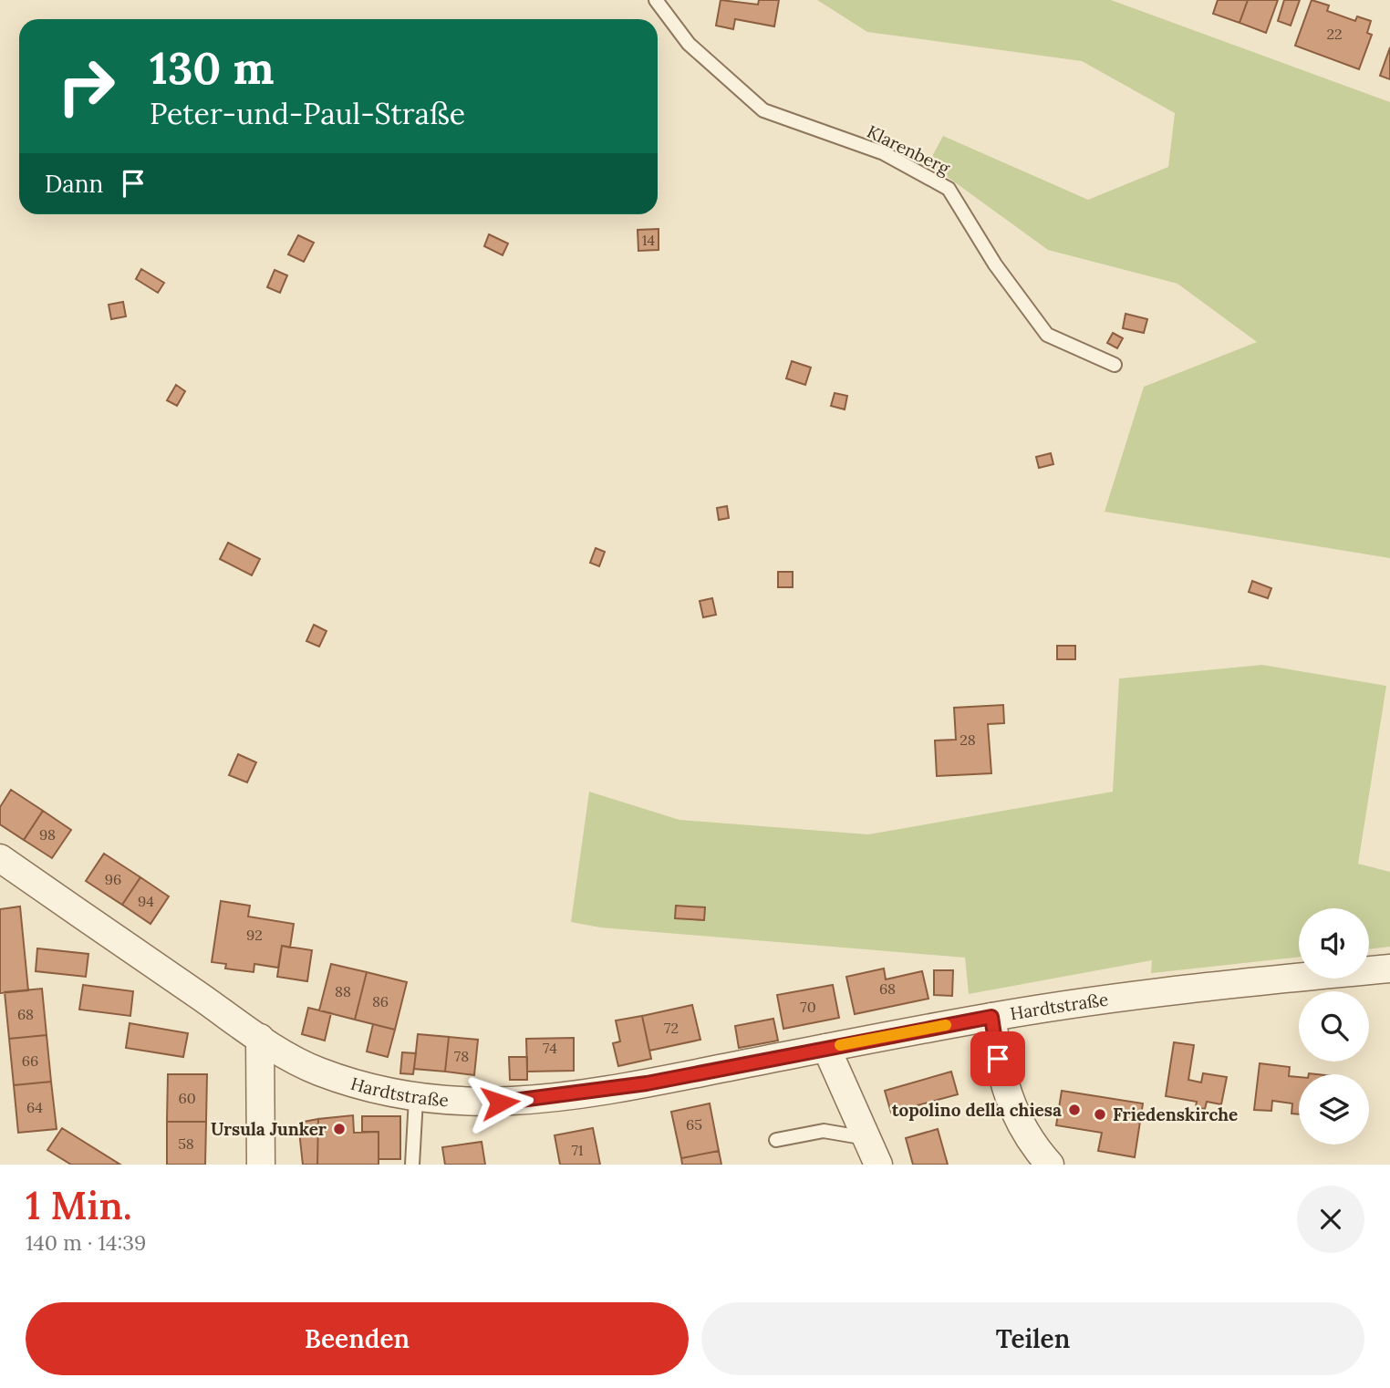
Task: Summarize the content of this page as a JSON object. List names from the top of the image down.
{
  "streets": {
    "street": ["Hardtstraße"],
    "lane": ["Klarenberg"]
  },
  "places": ["topolino della chiesa", "Friedenskirche", "Ursula Junker"],
  "house_numbers": [
    "22",
    "14",
    "28",
    "98",
    "96",
    "94",
    "92",
    "68",
    "88",
    "86",
    "70",
    "68",
    "72",
    "74",
    "78",
    "66",
    "60",
    "64",
    "65",
    "58",
    "71"
  ],
  "page": {
    "turn": ["130 m", "Peter-und-Paul-Straße"],
    "then": "Dann",
    "heading": ["1 Min.", "140 m · 14:39"],
    "buttons": ["Beenden", "Teilen"]
  }
}
